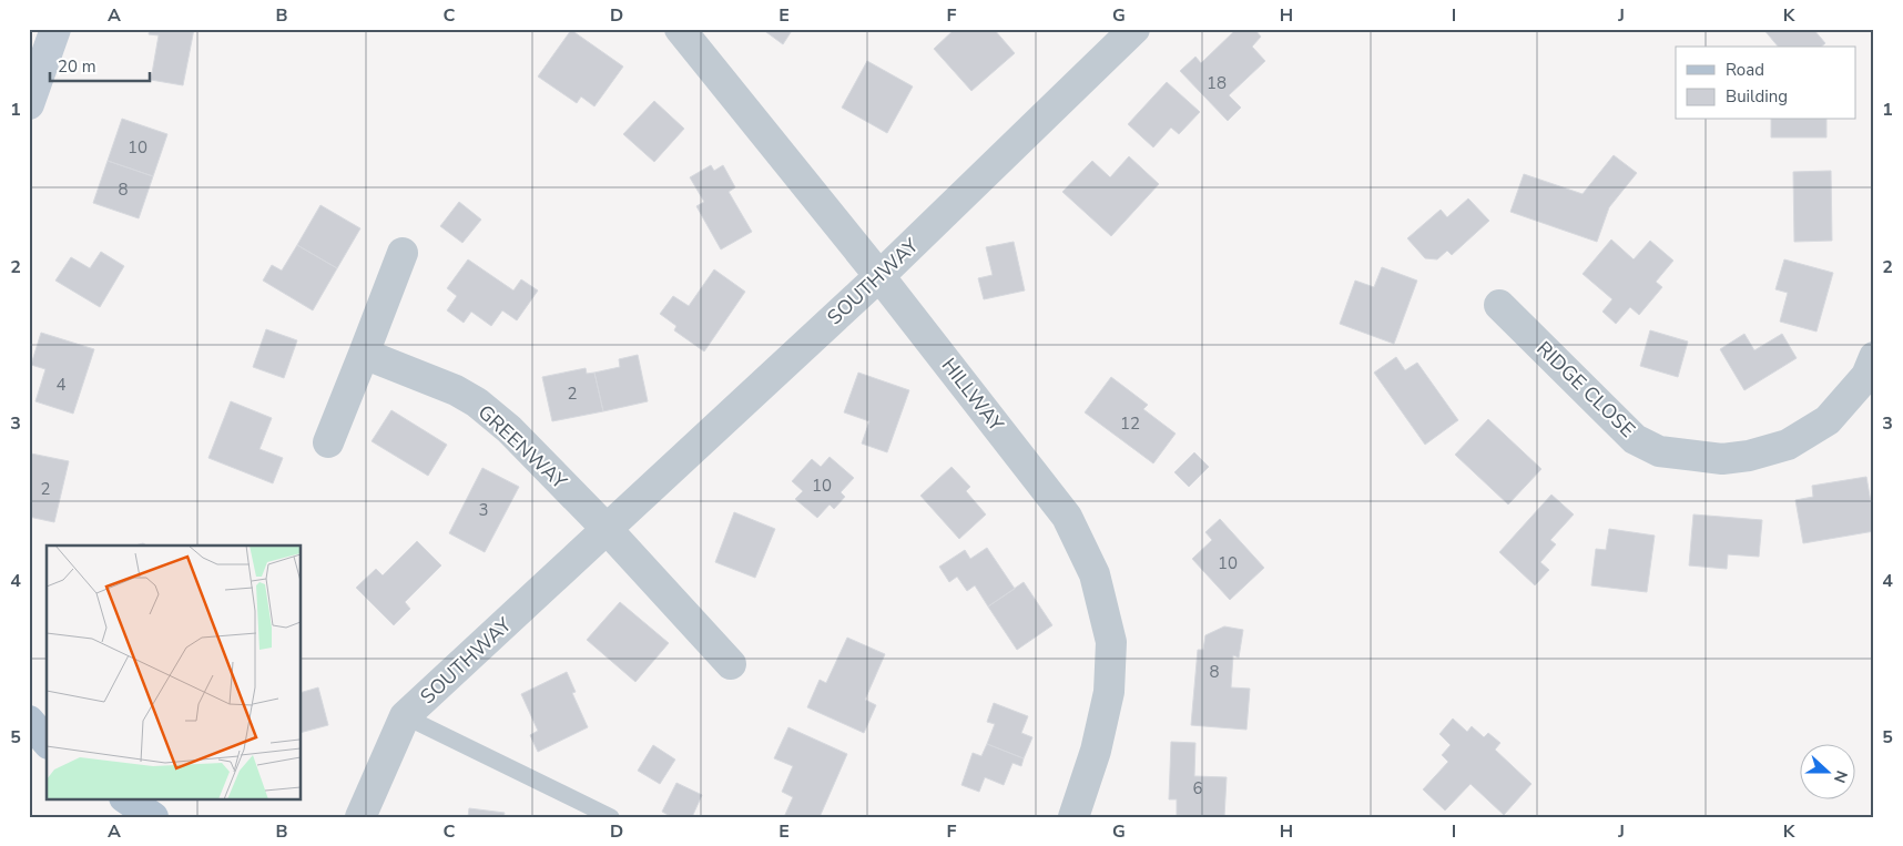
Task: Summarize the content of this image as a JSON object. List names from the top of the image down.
{
  "streets": {
    "street": [
      "SOUTHWAY",
      "RIDGE CLOSE",
      "HILLWAY",
      "GREENWAY"
    ]
  },
  "crossings": [
    ["SOUTHWAY", "HILLWAY"],
    ["SOUTHWAY", "GREENWAY"]
  ],
  "house_numbers": [
    "18",
    "10",
    "8",
    "4",
    "2",
    "12",
    "10",
    "2",
    "3",
    "10",
    "8",
    "6"
  ],
  "legend": ["Road", "Building"],
  "scale_bar": "20 m",
  "north": "right",
  "grid": {
    "columns": [
      "A",
      "B",
      "C",
      "D",
      "E",
      "F",
      "G",
      "H",
      "I",
      "J",
      "K"
    ],
    "rows": [
      "1",
      "2",
      "3",
      "4",
      "5"
    ]
  }
}
